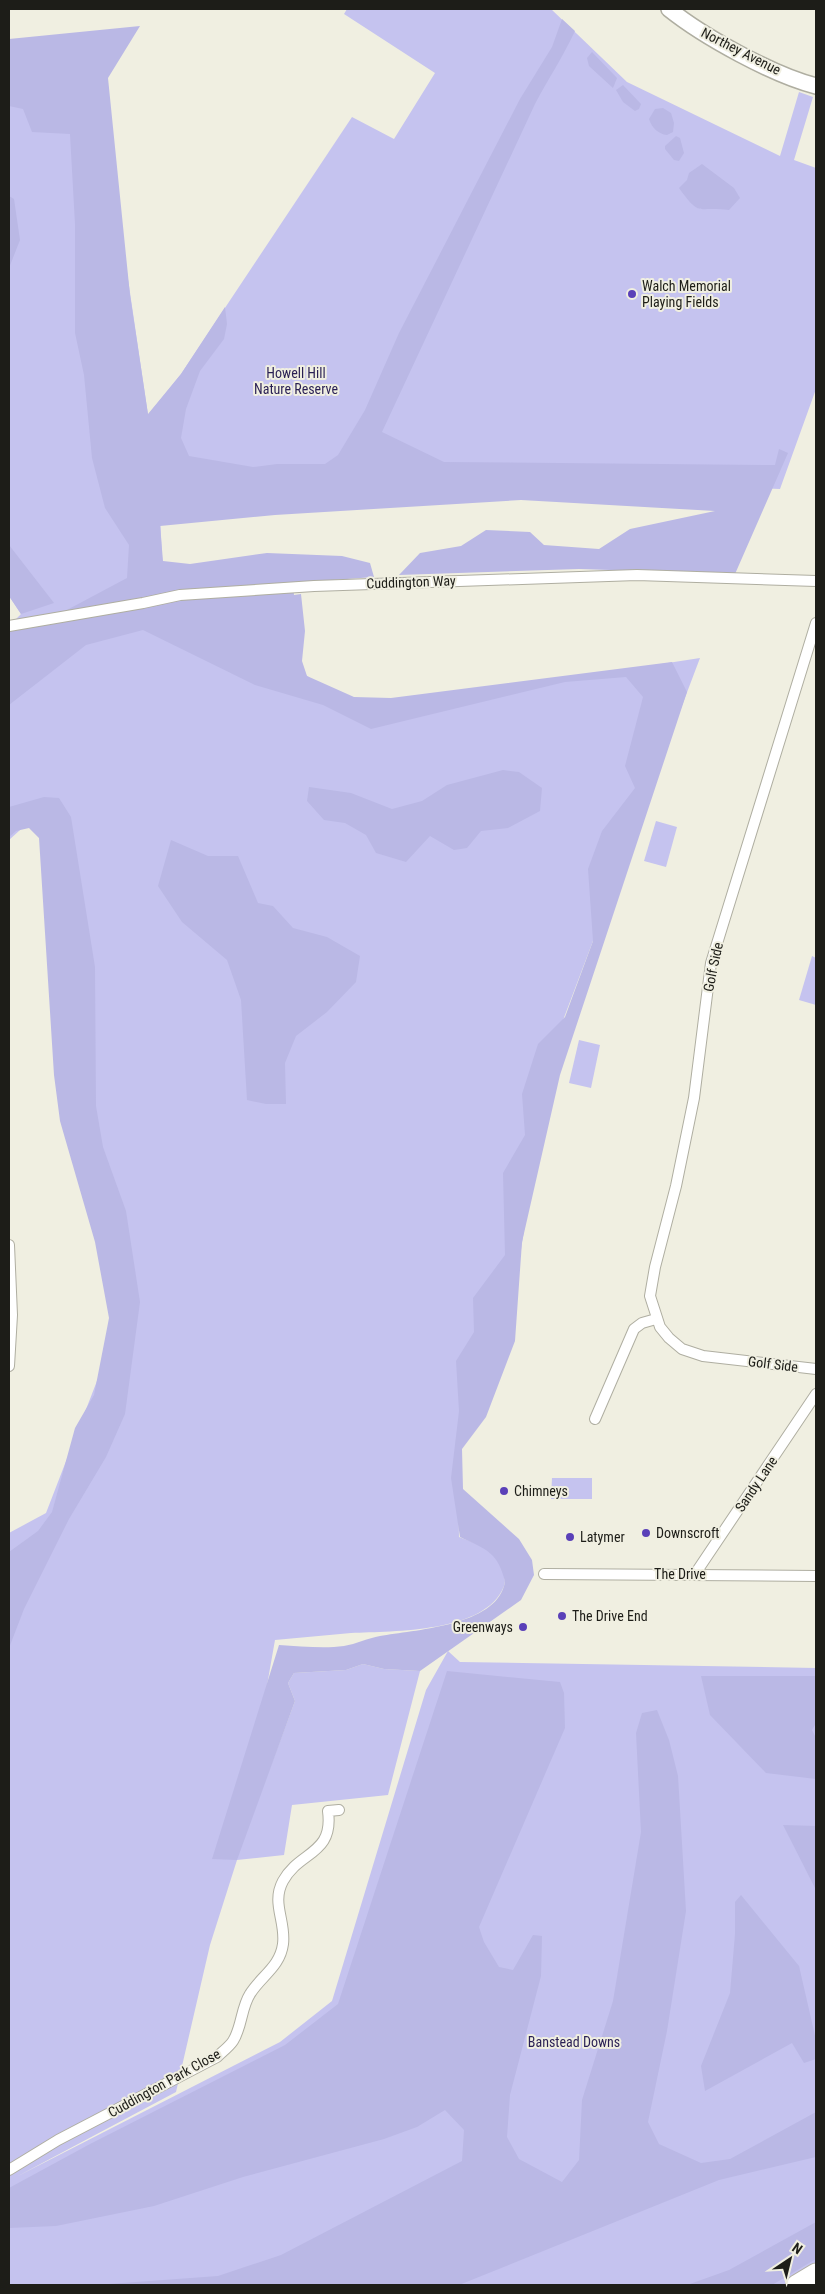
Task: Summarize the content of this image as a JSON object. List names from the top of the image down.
{
  "streets": {
    "street": [
      "Northey Avenue",
      "Cuddington Way",
      "Golf Side",
      "Sandy Lane",
      "The Drive",
      "Cuddington Park Close"
    ]
  },
  "crossings": [
    ["Sandy Lane", "The Drive"]
  ],
  "parks": ["Howell Hill Nature Reserve", "Banstead Downs"],
  "places": [
    "Walch Memorial Playing Fields",
    "Chimneys",
    "Downscroft",
    "Latymer",
    "The Drive End",
    "Greenways"
  ],
  "north": "top right"
}
